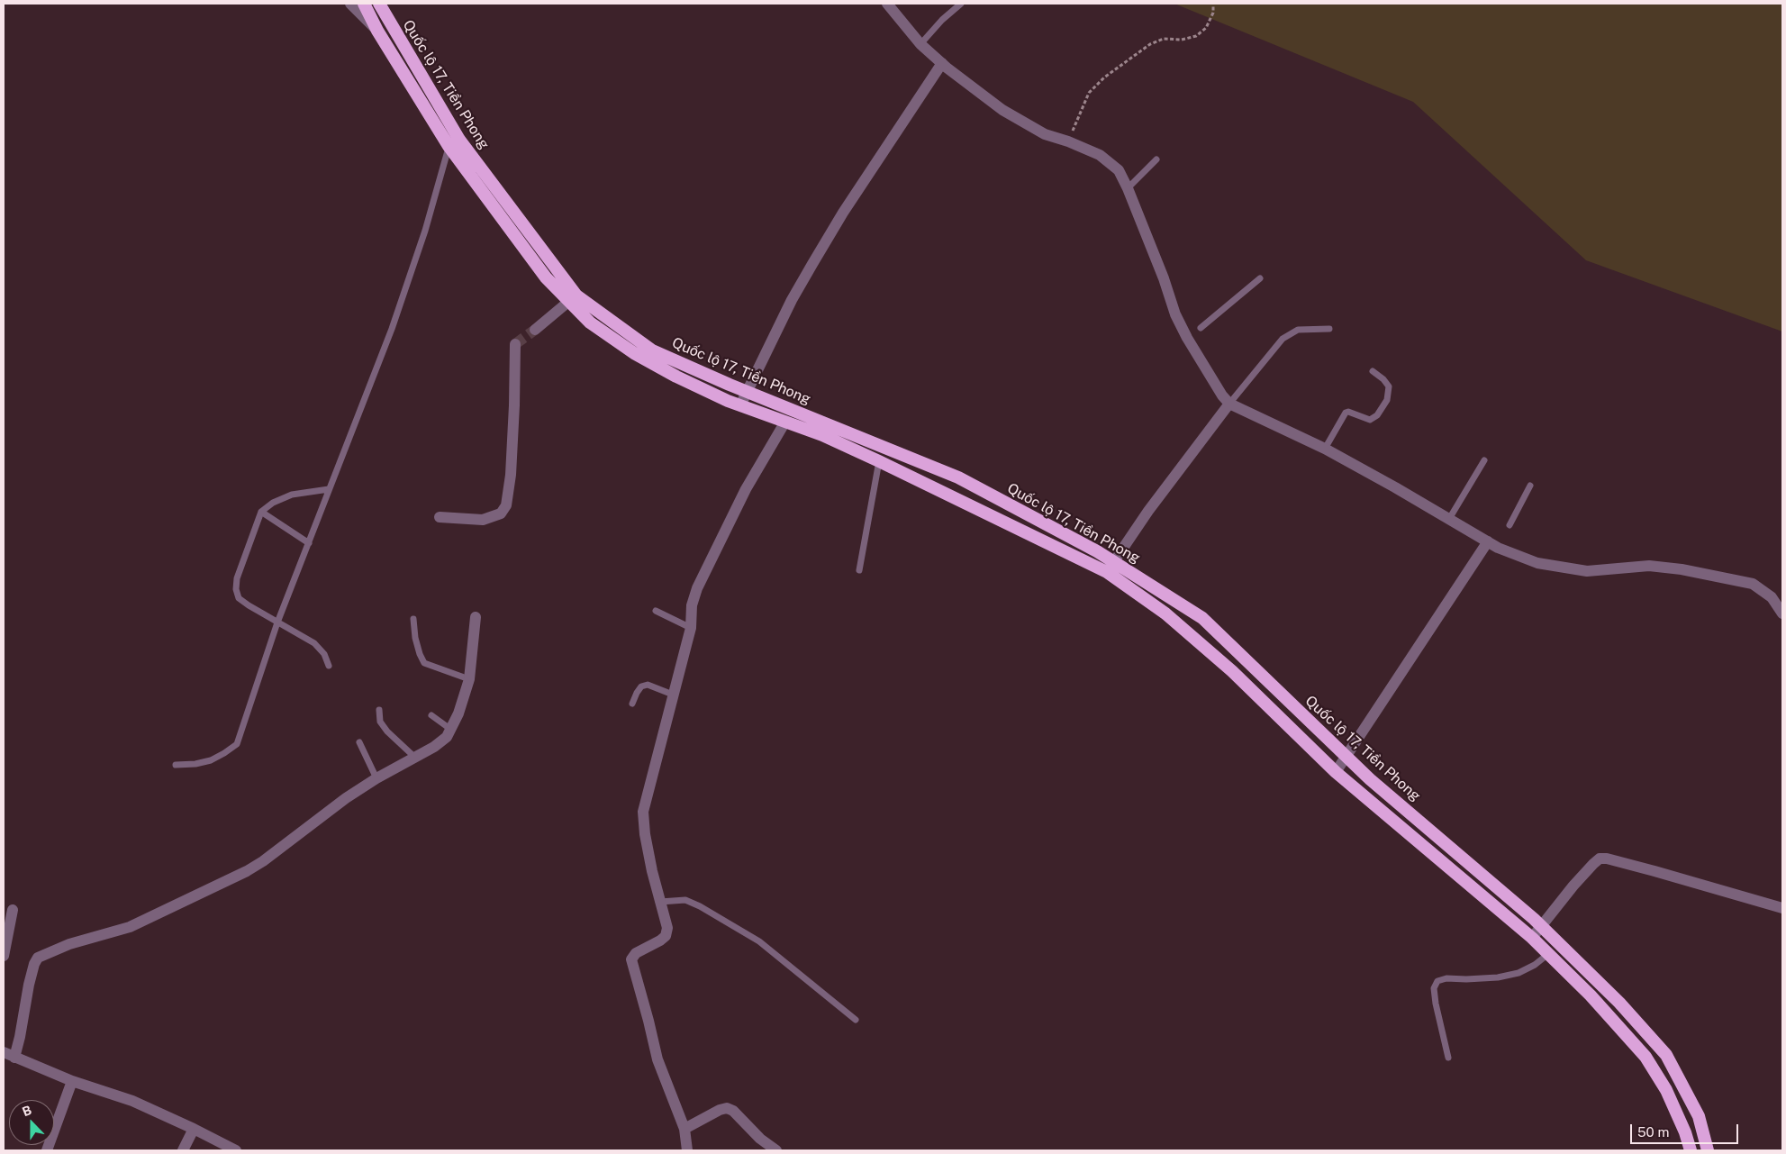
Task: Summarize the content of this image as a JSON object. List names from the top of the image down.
{
  "streets": {
    "highway": ["Quốc lộ 17, Tiền Phong"]
  },
  "scale_bar": "50 m",
  "north": "top"
}
